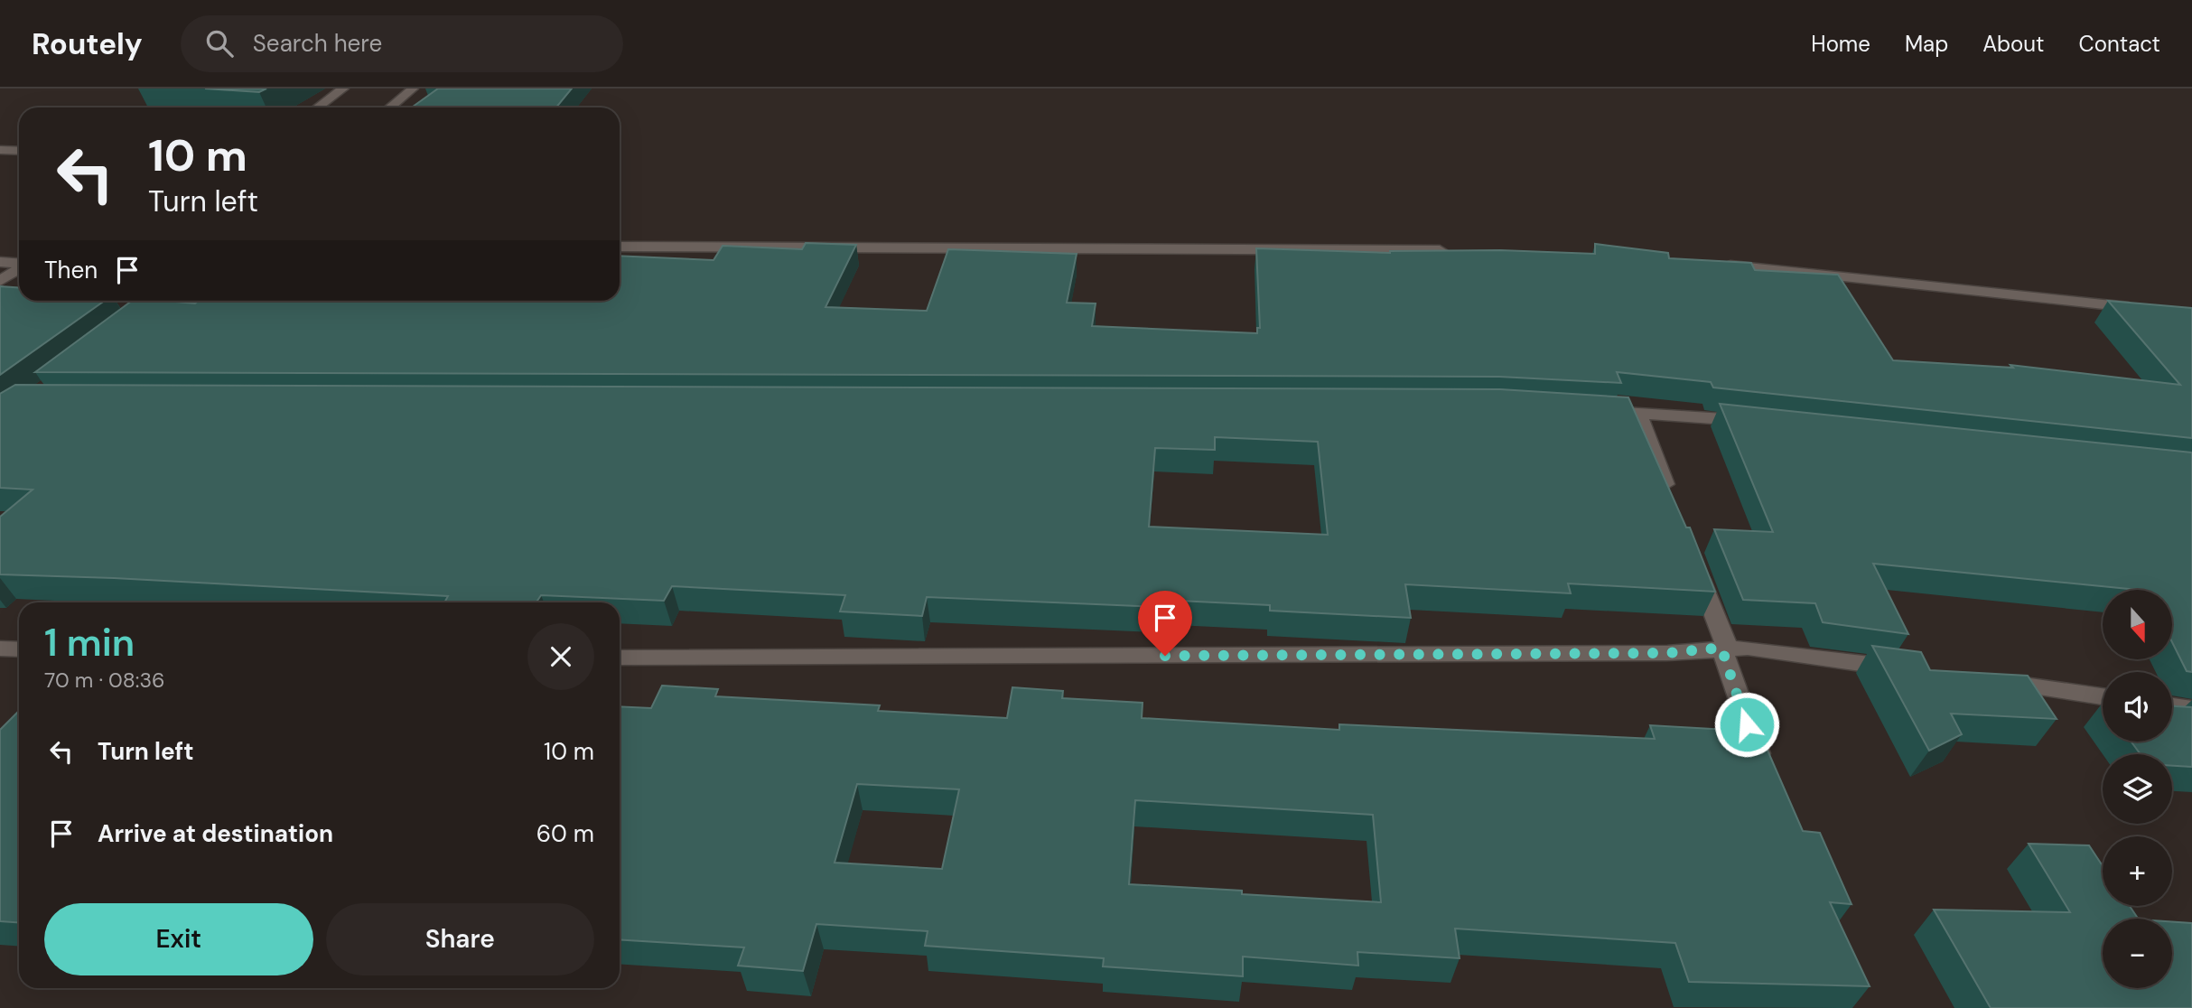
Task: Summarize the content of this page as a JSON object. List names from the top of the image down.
{
  "north": "bottom",
  "page": {
    "header": "Routely",
    "search": "Search here",
    "nav": [
      "Home",
      "Map",
      "About",
      "Contact"
    ],
    "turn": ["10 m", "Turn left"],
    "then": "Then",
    "map_buttons": ["+", "−"],
    "heading": ["1 min", "70 m · 08:36"],
    "list": [
      {
        "name": "Turn left",
        "value": "10 m"
      },
      {
        "name": "Arrive at destination",
        "value": "60 m"
      }
    ],
    "buttons": ["Exit", "Share"]
  }
}
